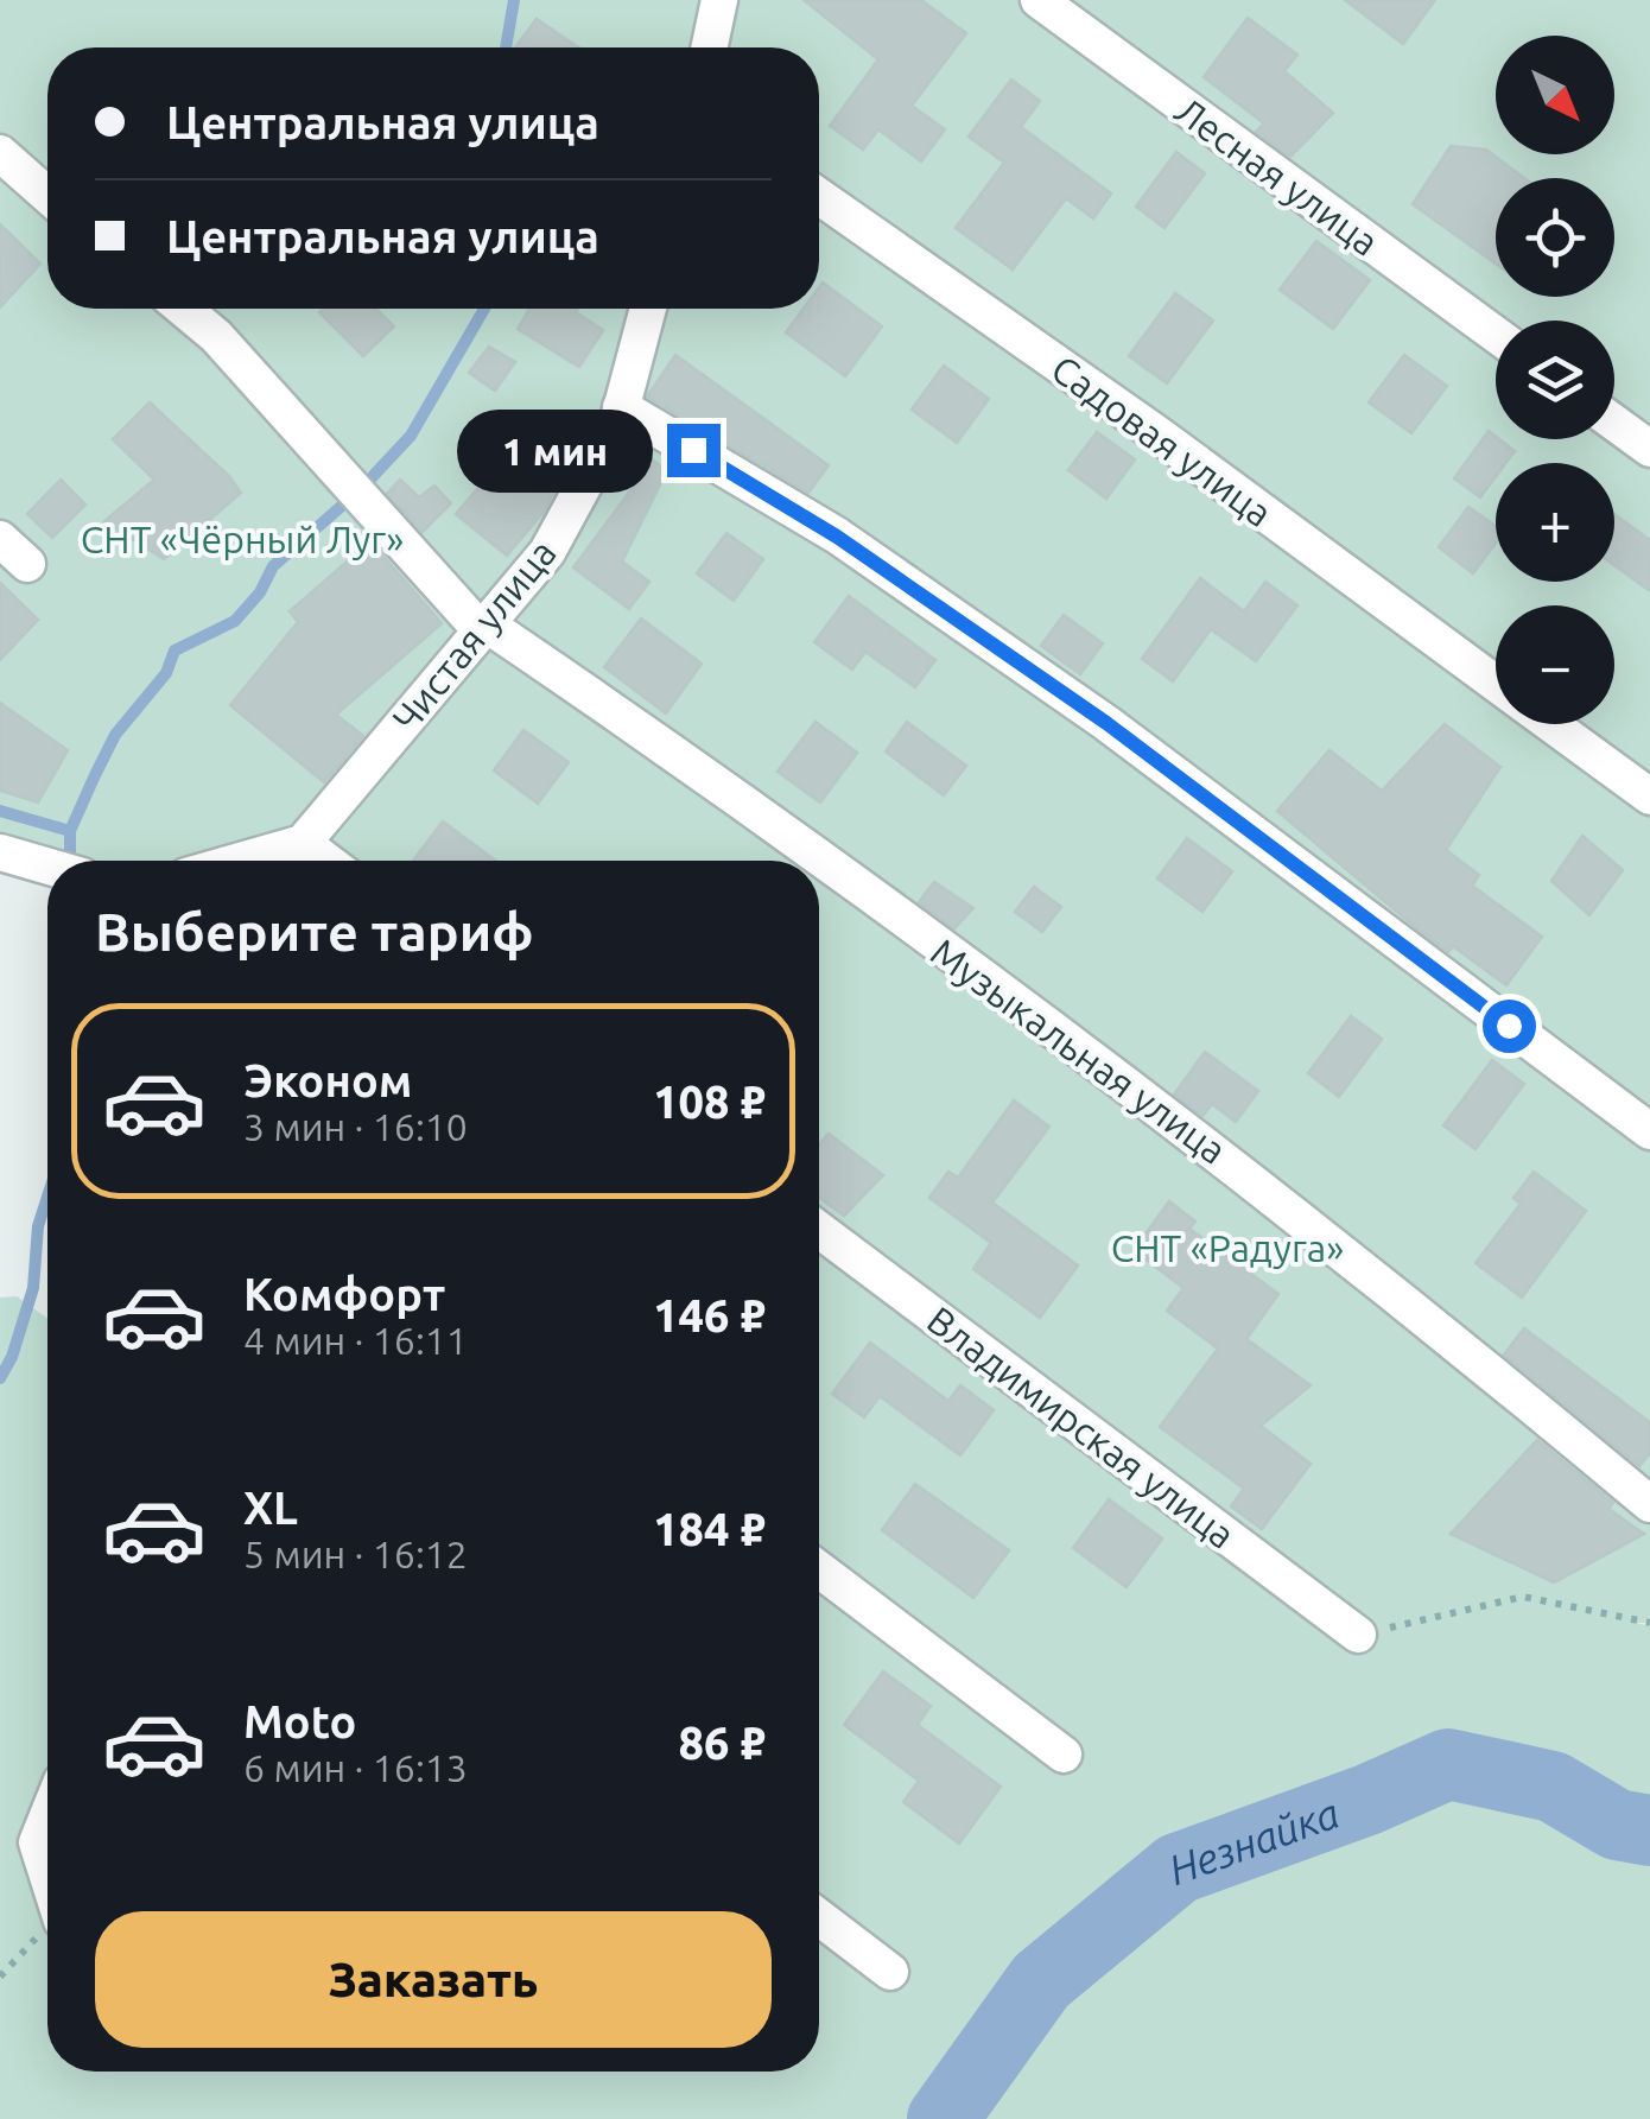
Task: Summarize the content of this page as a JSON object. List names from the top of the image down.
{
  "streets": {
    "street": [
      "Лесная улица",
      "Садовая улица",
      "Чистая улица",
      "Музыкальная улица",
      "Владимирская улица"
    ]
  },
  "crossings": [
    ["Чистая улица", "Музыкальная улица"]
  ],
  "water": ["Незнайка"],
  "parks": ["СНТ «Чёрный Луг»", "СНТ «Радуга»"],
  "north": "bottom right",
  "page": {
    "map_buttons": ["+", "−"],
    "banner": ["Центральная улица", "Центральная улица"],
    "bubble": "1 мин",
    "heading": "Выберите тариф",
    "list": [
      {
        "name": "Эконом",
        "note": "3 мин · 16:10",
        "value": "108 ₽"
      },
      {
        "name": "Комфорт",
        "note": "4 мин · 16:11",
        "value": "146 ₽"
      },
      {
        "name": "XL",
        "note": "5 мин · 16:12",
        "value": "184 ₽"
      },
      {
        "name": "Moto",
        "note": "6 мин · 16:13",
        "value": "86 ₽"
      }
    ],
    "buttons": "Заказать"
  }
}
